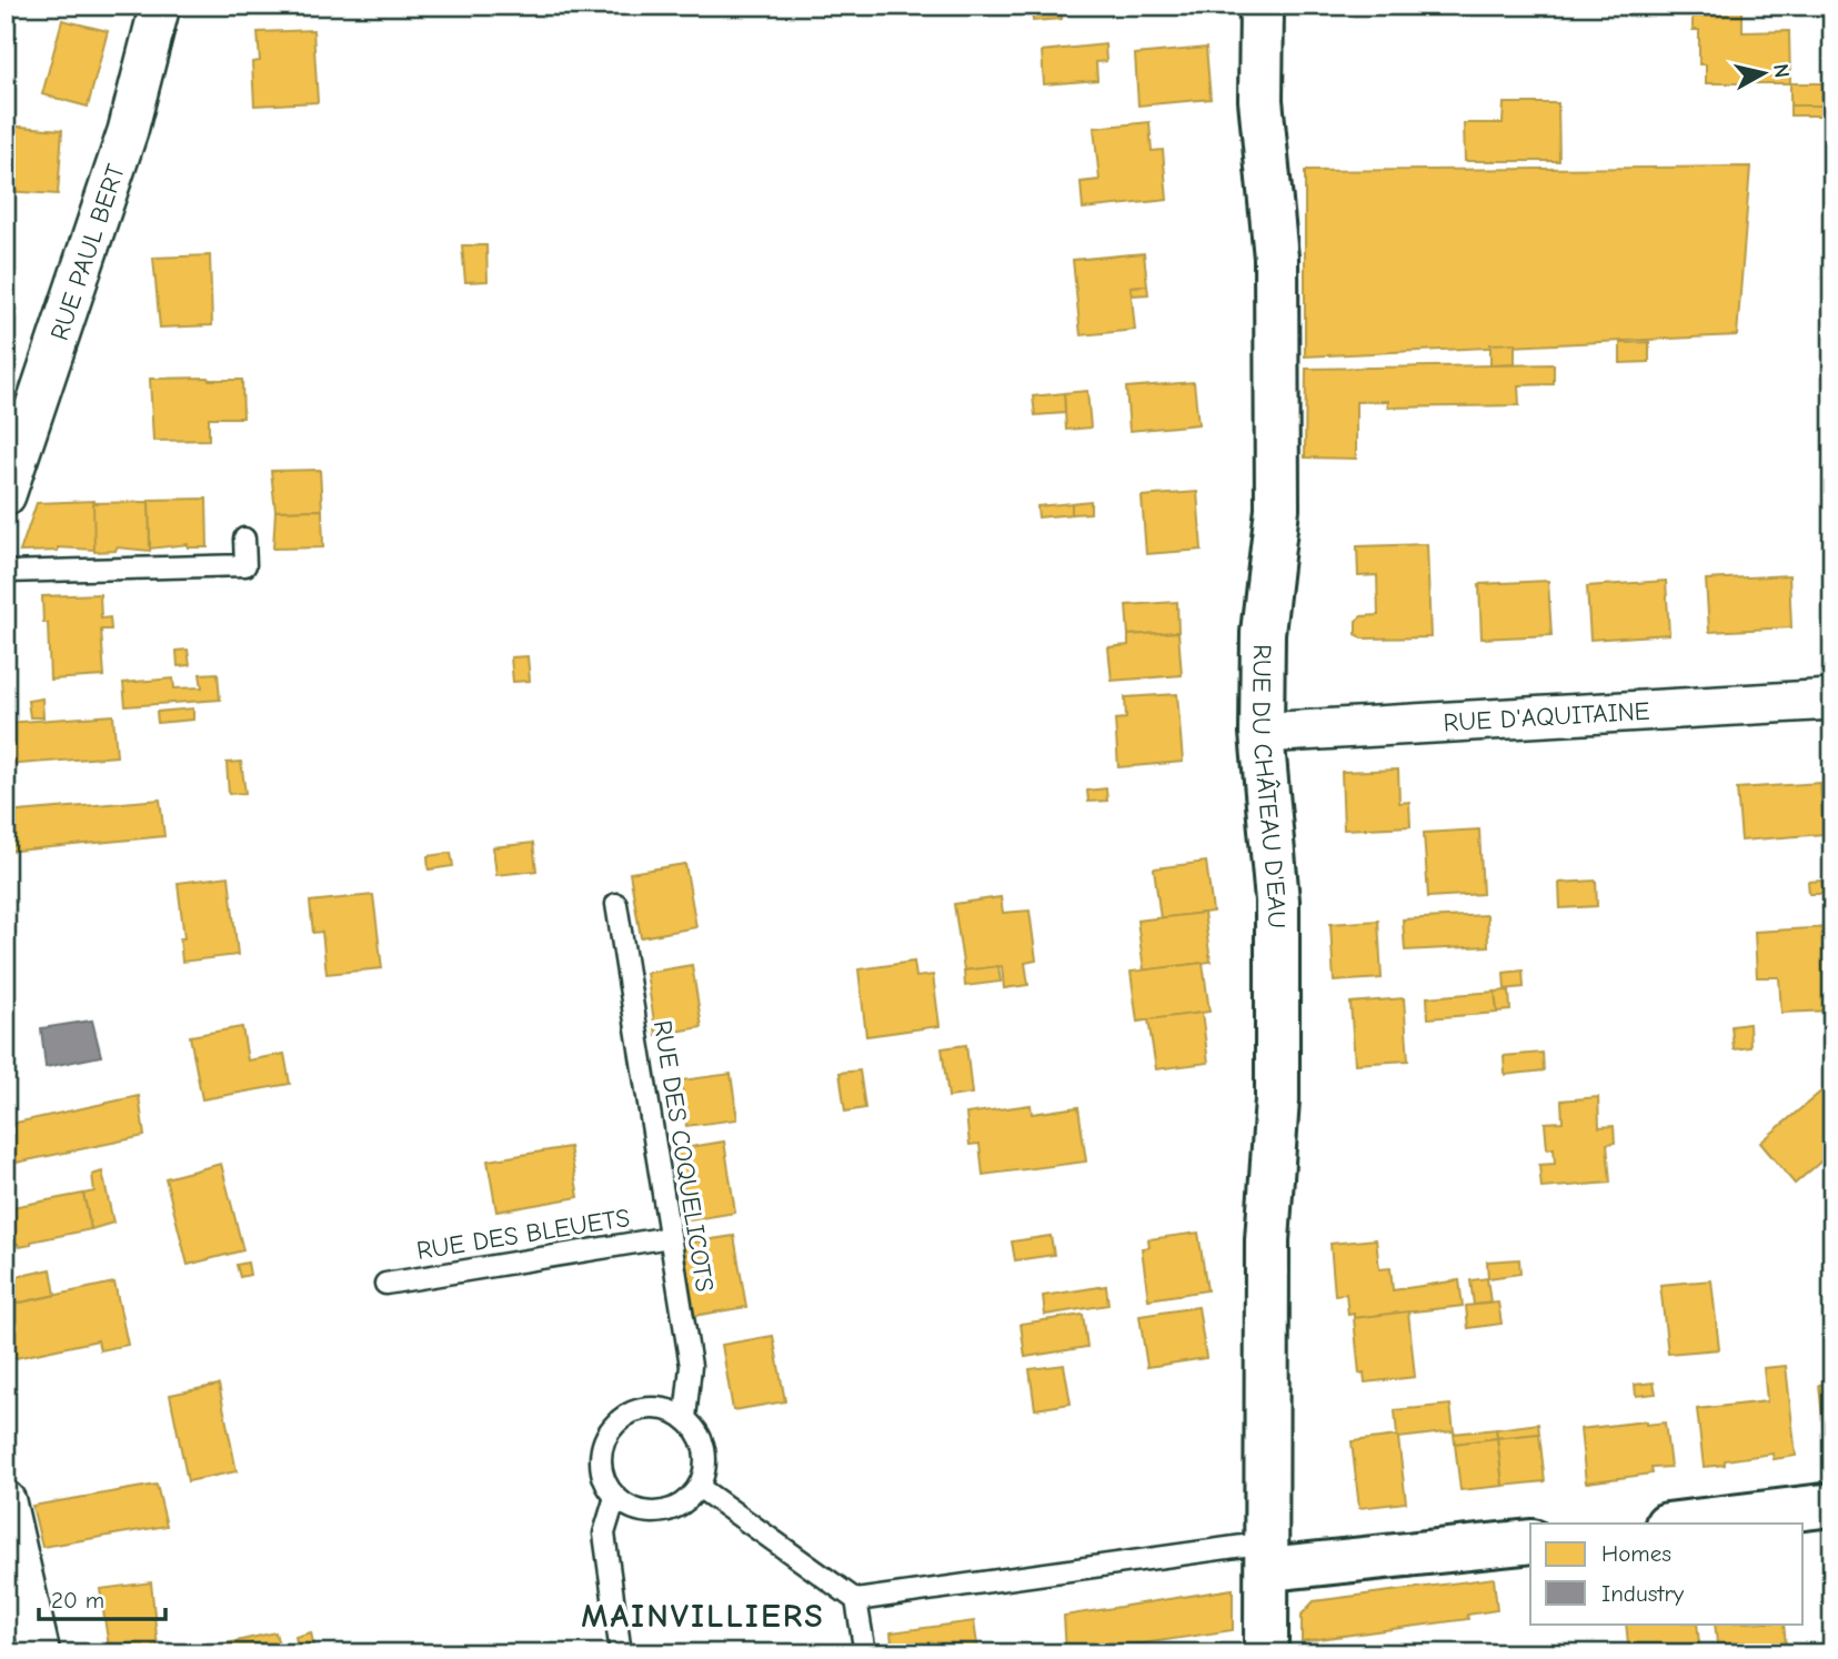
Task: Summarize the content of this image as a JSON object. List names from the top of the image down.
{
  "streets": {
    "street": ["RUE PAUL BERT", "RUE D'AQUITAINE", "RUE DU CHÂTEAU D'EAU"],
    "lane": ["RUE DES COQUELICOTS", "RUE DES BLEUETS"]
  },
  "crossings": [
    ["RUE D'AQUITAINE", "RUE DU CHÂTEAU D'EAU"],
    ["RUE DES COQUELICOTS", "RUE DES BLEUETS"]
  ],
  "districts": ["MAINVILLIERS"],
  "legend": ["Homes", "Industry"],
  "scale_bar": "20 m",
  "north": "right"
}
